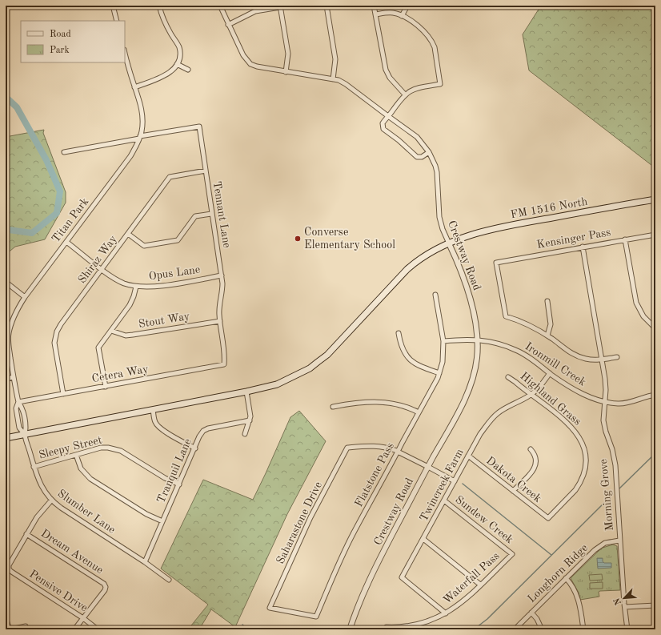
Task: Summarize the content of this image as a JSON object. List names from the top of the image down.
{
  "streets": {
    "main road": ["FM 1516 North"],
    "street": [
      "Tennant Lane",
      "Titan Park",
      "Kensinger Pass",
      "Crestway Road",
      "Shiraz Way",
      "Opus Lane",
      "Stout Way",
      "Ironmill Creek",
      "Cetera Way",
      "Highland Grass",
      "Sleepy Street",
      "Tranquil Lane",
      "Flatstone Pass",
      "Dakota Creek",
      "Twincreek Farm",
      "Morning Grove",
      "Slumber Lane",
      "Sundew Creek",
      "Saharastone Drive",
      "Dream Avenue",
      "Longhorn Ridge",
      "Waterfall Pass",
      "Pensive Drive"
    ]
  },
  "crossings": [
    ["FM 1516 North", "Titan Park"],
    ["FM 1516 North", "Crestway Road"],
    ["FM 1516 North", "Slumber Lane"],
    ["Tennant Lane", "Titan Park"],
    ["Tennant Lane", "Shiraz Way"],
    ["Tennant Lane", "Opus Lane"],
    ["Tennant Lane", "Stout Way"],
    ["Tennant Lane", "Cetera Way"],
    ["Titan Park", "Opus Lane"],
    ["Titan Park", "Cetera Way"],
    ["Titan Park", "Slumber Lane"],
    ["Kensinger Pass", "Morning Grove"],
    ["Crestway Road", "Ironmill Creek"],
    ["Shiraz Way", "Opus Lane"],
    ["Shiraz Way", "Cetera Way"],
    ["Ironmill Creek", "Flatstone Pass"],
    ["Ironmill Creek", "Twincreek Farm"],
    ["Ironmill Creek", "Morning Grove"],
    ["Highland Grass", "Dakota Creek"],
    ["Highland Grass", "Twincreek Farm"],
    ["Sleepy Street", "Tranquil Lane"],
    ["Sleepy Street", "Slumber Lane"],
    ["Tranquil Lane", "Slumber Lane"],
    ["Flatstone Pass", "Saharastone Drive"],
    ["Dakota Creek", "Twincreek Farm"],
    ["Twincreek Farm", "Sundew Creek"],
    ["Twincreek Farm", "Waterfall Pass"],
    ["Morning Grove", "Longhorn Ridge"],
    ["Sundew Creek", "Waterfall Pass"],
    ["Dream Avenue", "Pensive Drive"]
  ],
  "places": ["Converse Elementary School"],
  "legend": ["Road", "Park"],
  "north": "bottom left"
}
